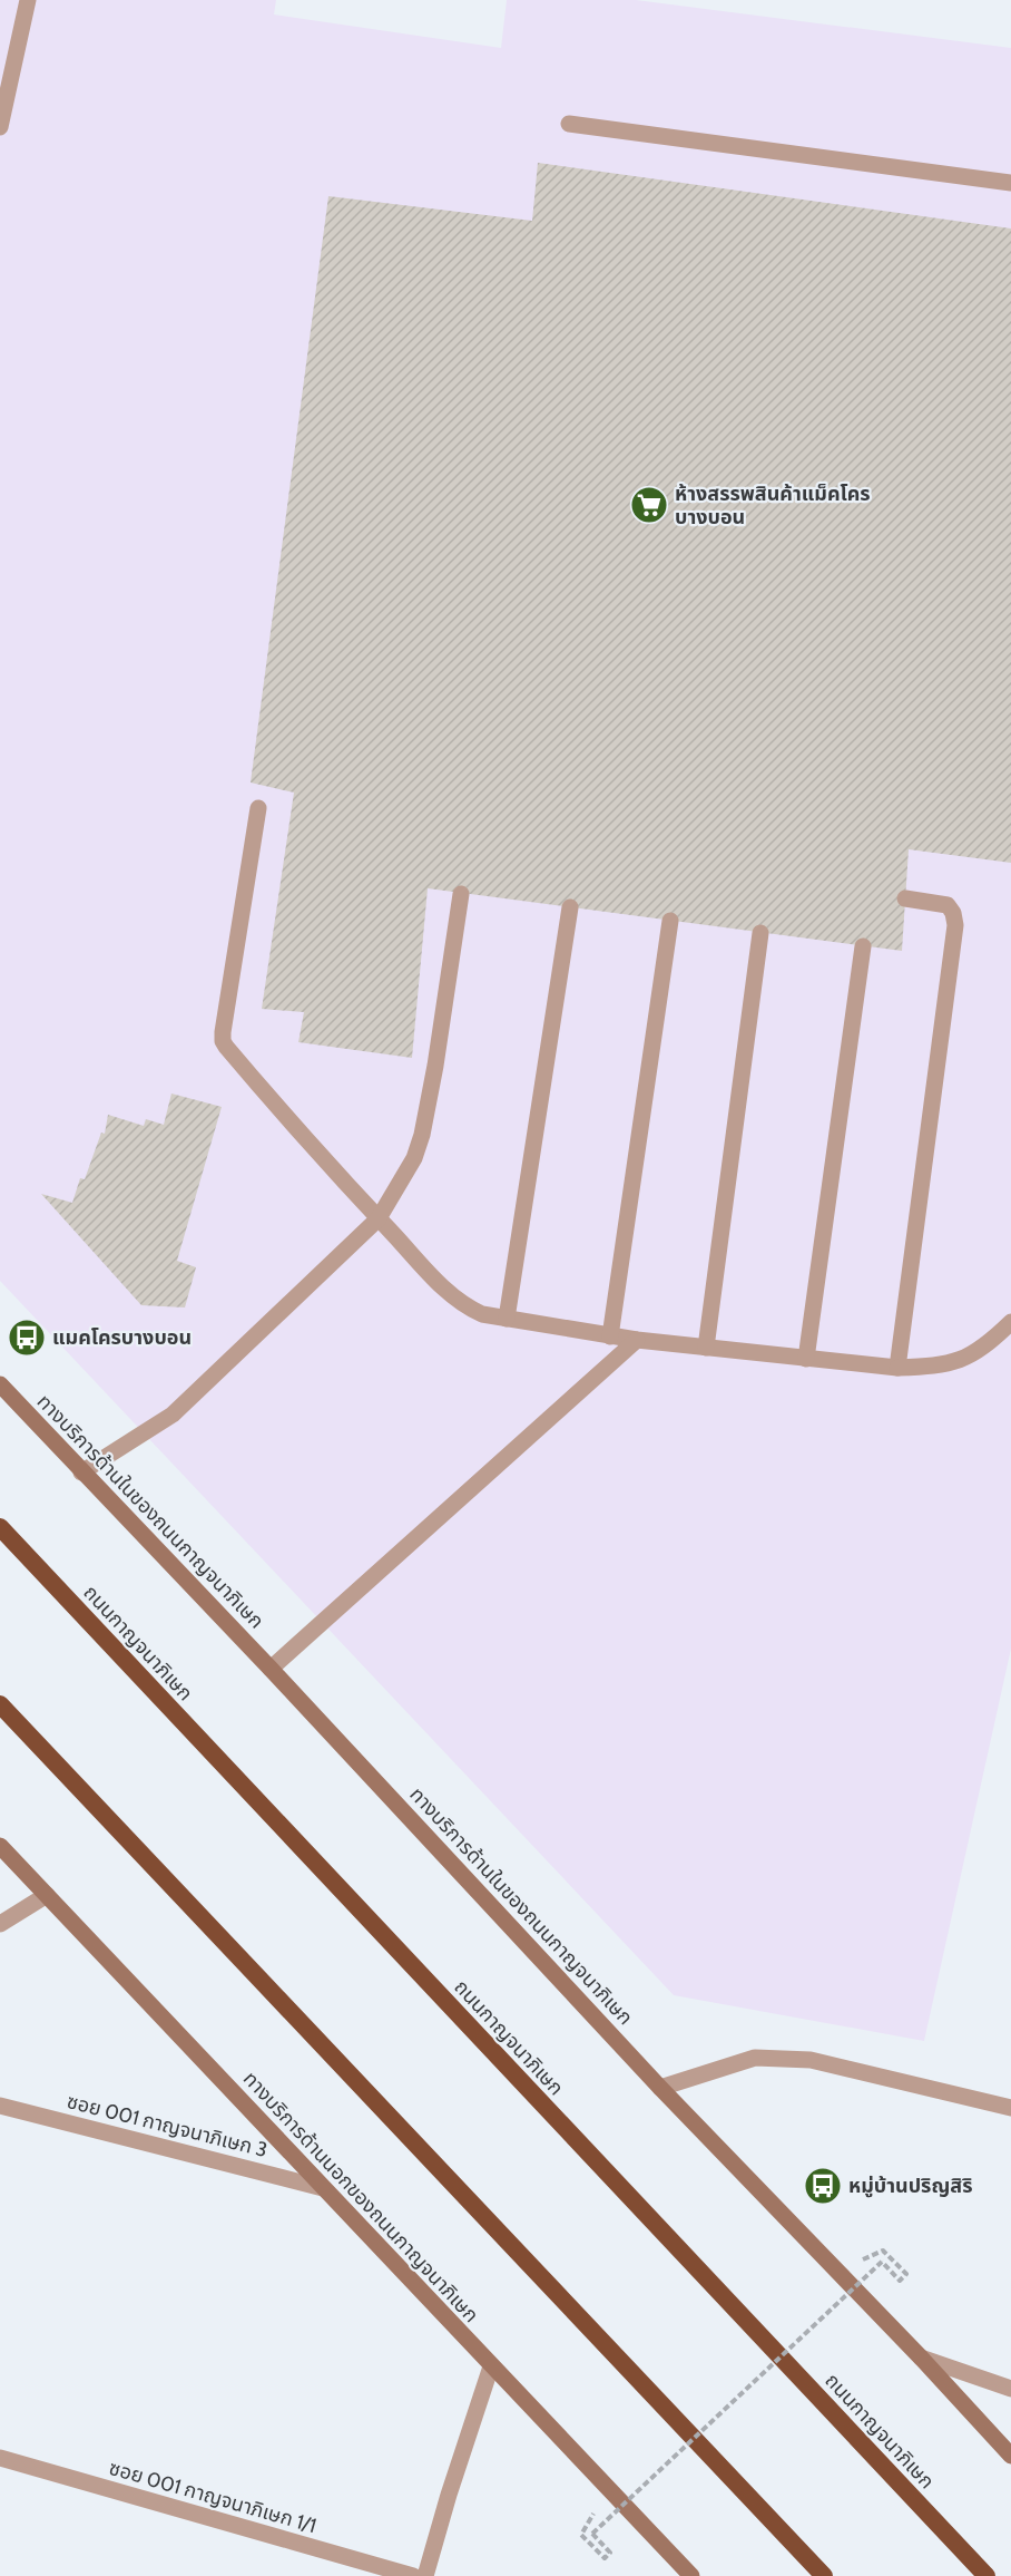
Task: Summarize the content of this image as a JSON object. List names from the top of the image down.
{
  "streets": {
    "highway": ["ถนนกาญจนาภิเษก"],
    "main road": ["ทางบริการด้านในของถนนกาญจนาภิเษก", "ทางบริการด้านนอกของถนนกาญจนาภิเษก"],
    "street": ["ซอย 001 กาญจนาภิเษก 3", "ซอย 001 กาญจนาภิเษก 1/1"]
  },
  "crossings": [
    ["ซอย 001 กาญจนาภิเษก 3", "ทางบริการด้านนอกของถนนกาญจนาภิเษก"]
  ],
  "places": {
    "supermarket": ["ห้างสรรพสินค้าแม็คโคร บางบอน"],
    "bus stop": ["แมคโครบางบอน", "หมู่บ้านปริญสิริ"]
  }
}
